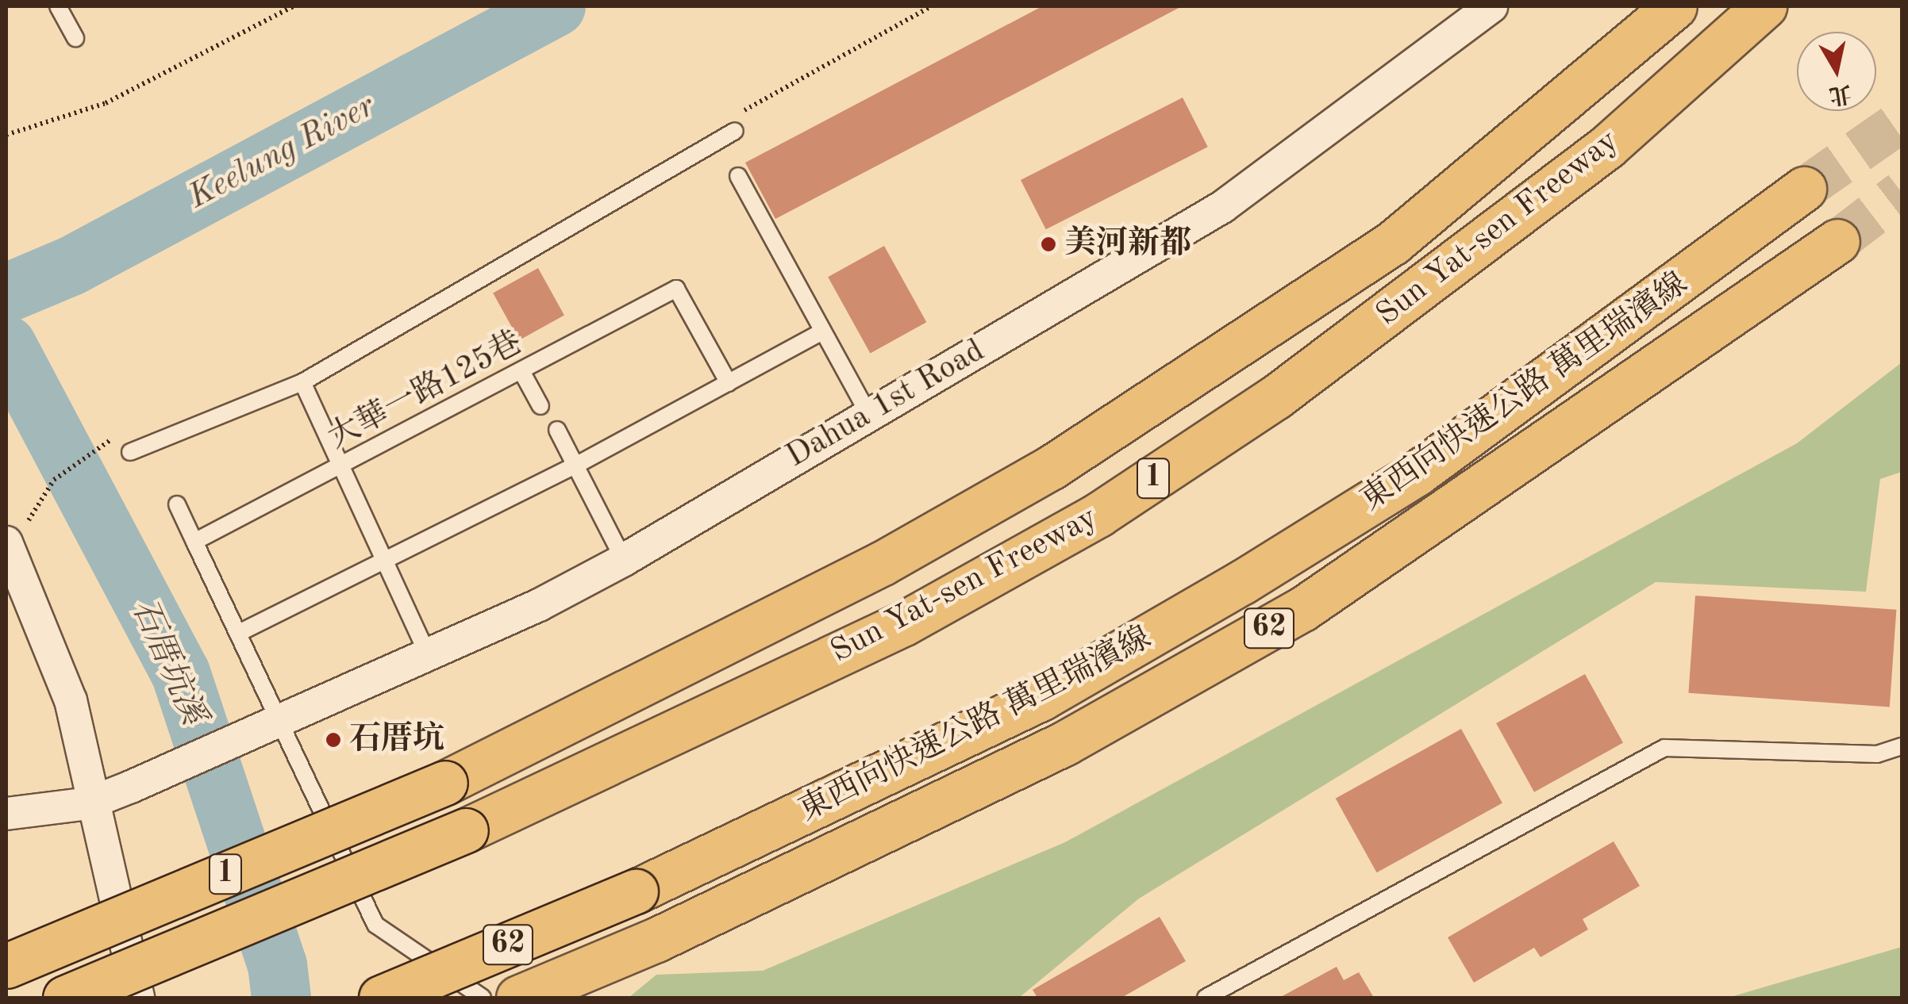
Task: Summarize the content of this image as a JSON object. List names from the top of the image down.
{
  "streets": {
    "highway": [
      "Sun Yat-sen Freeway",
      "東西向快速公路 萬里瑞濱線",
      "1",
      "62"
    ],
    "street": ["Dahua 1st Road"],
    "lane": ["大華一路125巷"]
  },
  "water": ["Keelung River", "石厝坑溪"],
  "places": ["美河新都", "石厝坑"],
  "north": "bottom"
}
